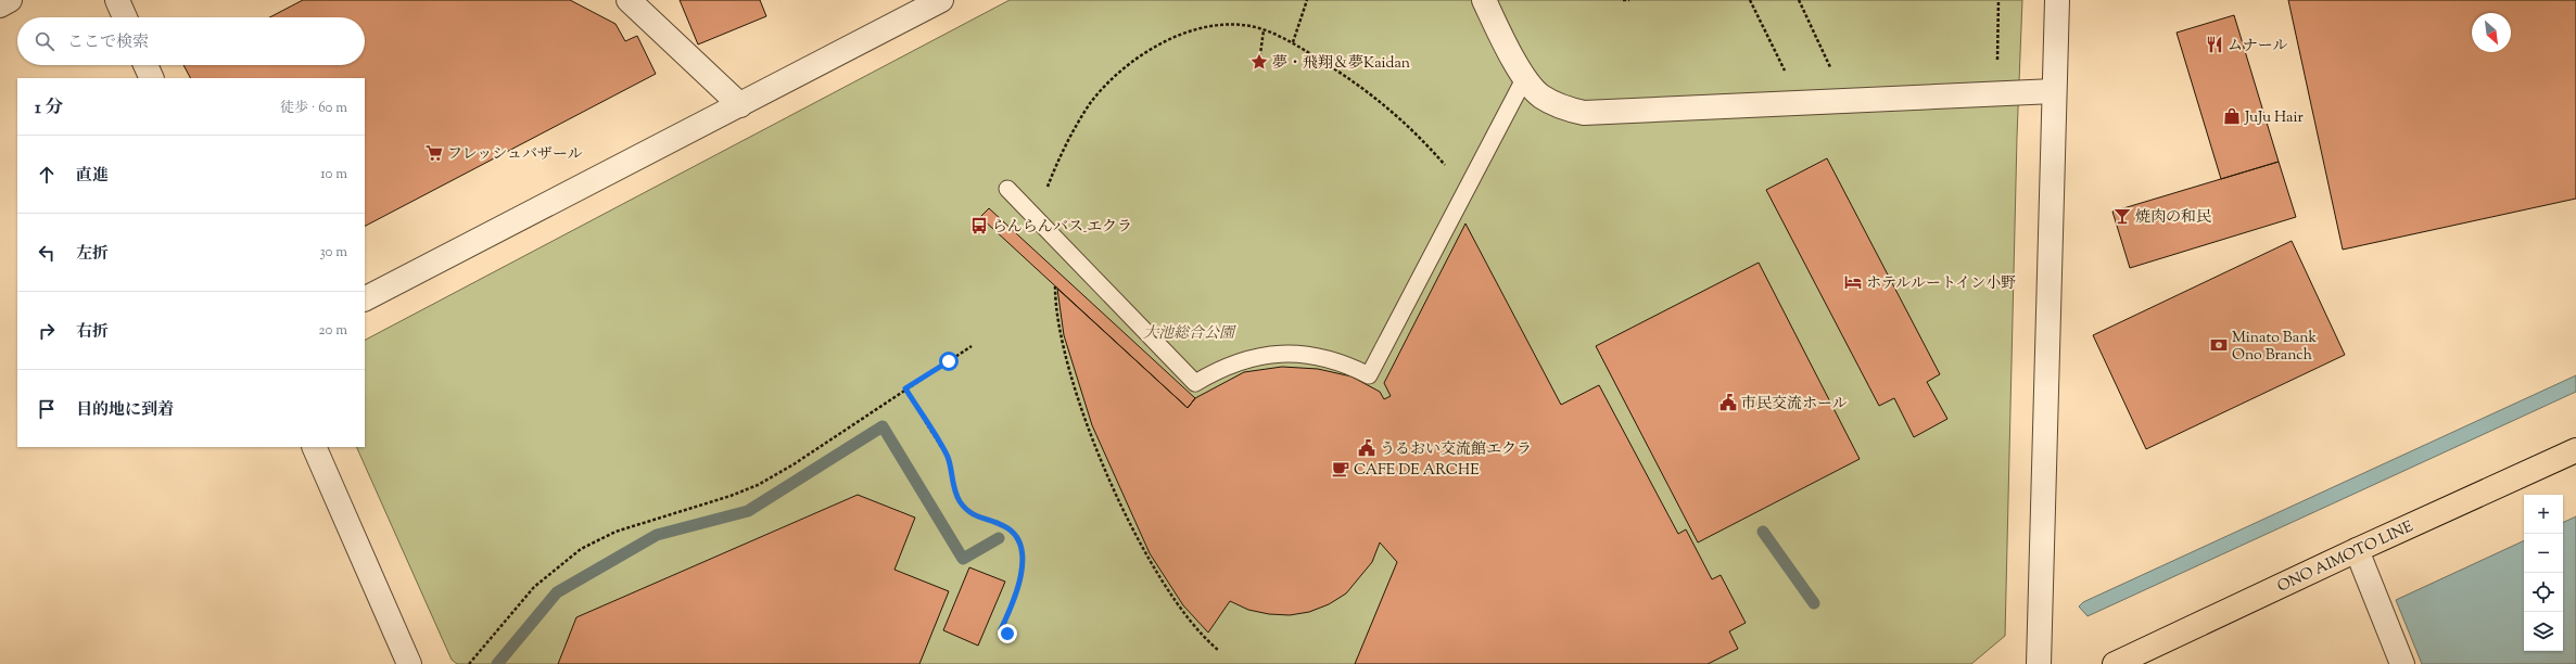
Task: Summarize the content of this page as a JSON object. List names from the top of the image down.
{
  "streets": {
    "main road": ["ONO AIMOTO LINE"]
  },
  "parks": ["大池総合公園"],
  "places": {
    "restaurant": ["ムナール"],
    "place": ["夢・飛翔＆夢Kaidan"],
    "shop": ["JuJu Hair"],
    "supermarket": ["フレッシュバザール"],
    "bar": ["焼肉の和民"],
    "bus stop": ["らんらんバス_エクラ"],
    "hotel": ["ホテルルートイン小野"],
    "bank": ["Minato Bank Ono Branch"],
    "public building": ["市民交流ホール", "うるおい交流館エクラ"],
    "cafe": ["CAFE DE ARCHE"]
  },
  "north": "bottom right",
  "page": {
    "search": "ここで検索",
    "heading": ["1 分", "徒歩 · 60 m"],
    "list": [
      ["直進", "10 m"],
      ["左折", "30 m"],
      ["右折", "20 m"],
      "目的地に到着"
    ],
    "map_buttons": ["+", "−"]
  }
}
